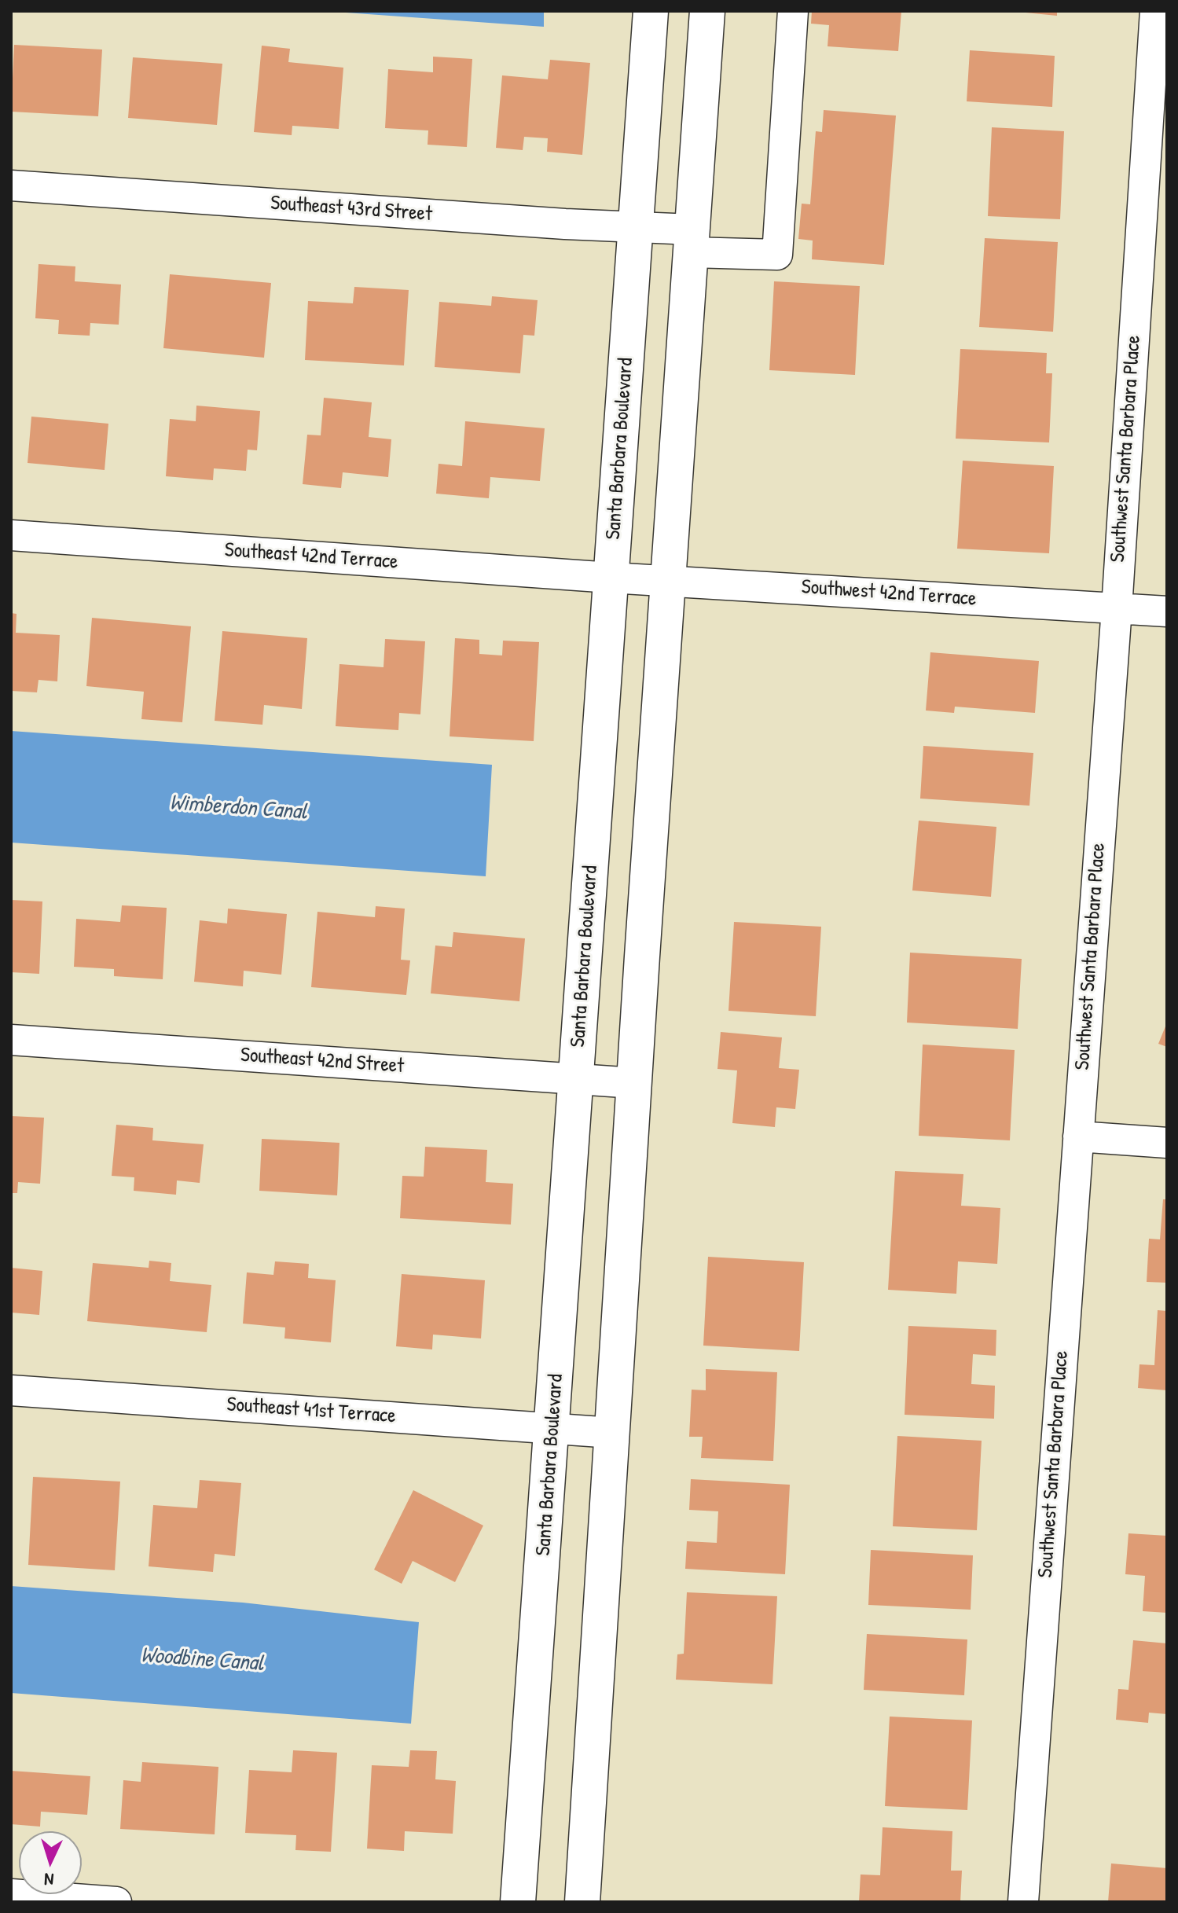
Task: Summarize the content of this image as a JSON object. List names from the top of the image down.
{
  "streets": {
    "main road": ["Santa Barbara Boulevard"],
    "street": [
      "Southeast 43rd Street",
      "Southwest Santa Barbara Place",
      "Southeast 42nd Terrace",
      "Southwest 42nd Terrace",
      "Southeast 42nd Street",
      "Southeast 41st Terrace"
    ]
  },
  "crossings": [
    ["Southeast 43rd Street", "Santa Barbara Boulevard"],
    ["Santa Barbara Boulevard", "Southeast 42nd Terrace"],
    ["Santa Barbara Boulevard", "Southwest 42nd Terrace"],
    ["Santa Barbara Boulevard", "Southeast 42nd Street"],
    ["Santa Barbara Boulevard", "Southeast 41st Terrace"],
    ["Southwest Santa Barbara Place", "Southwest 42nd Terrace"],
    ["Southeast 42nd Terrace", "Southwest 42nd Terrace"]
  ],
  "water": ["Wimberdon Canal", "Woodbine Canal"],
  "north": "bottom"
}
